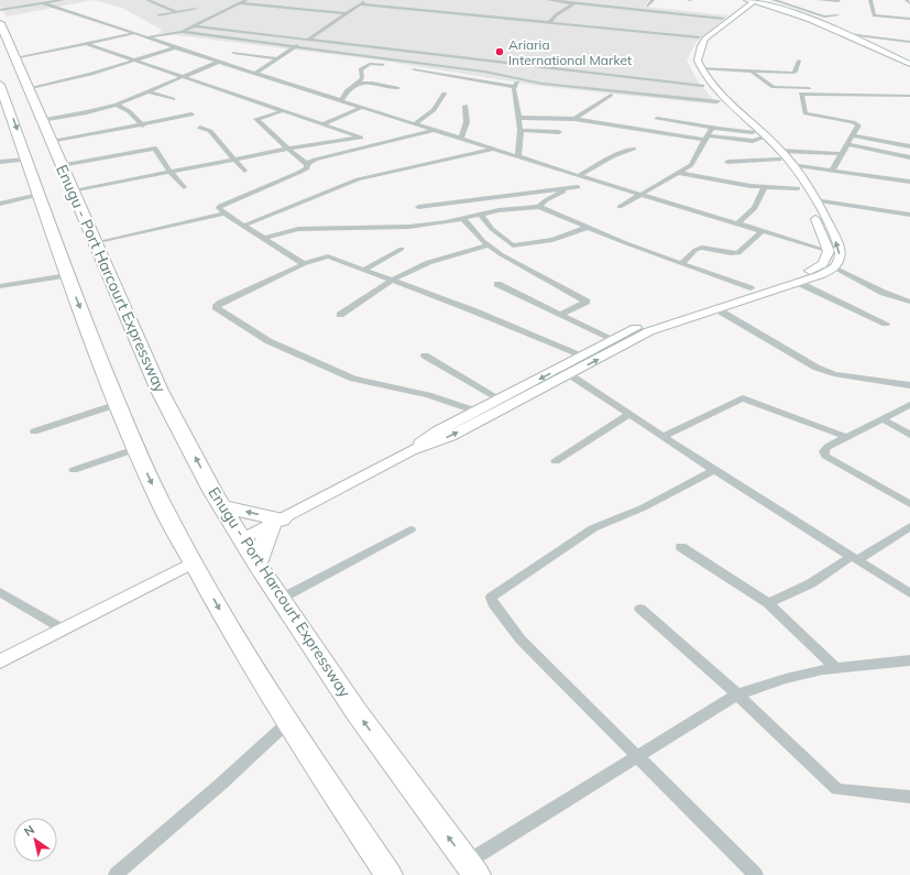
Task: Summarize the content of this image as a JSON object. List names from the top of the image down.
{
  "streets": {
    "highway": ["Enugu - Port Harcourt Expressway"]
  },
  "places": ["Ariaria International Market"],
  "north": "top left"
}
